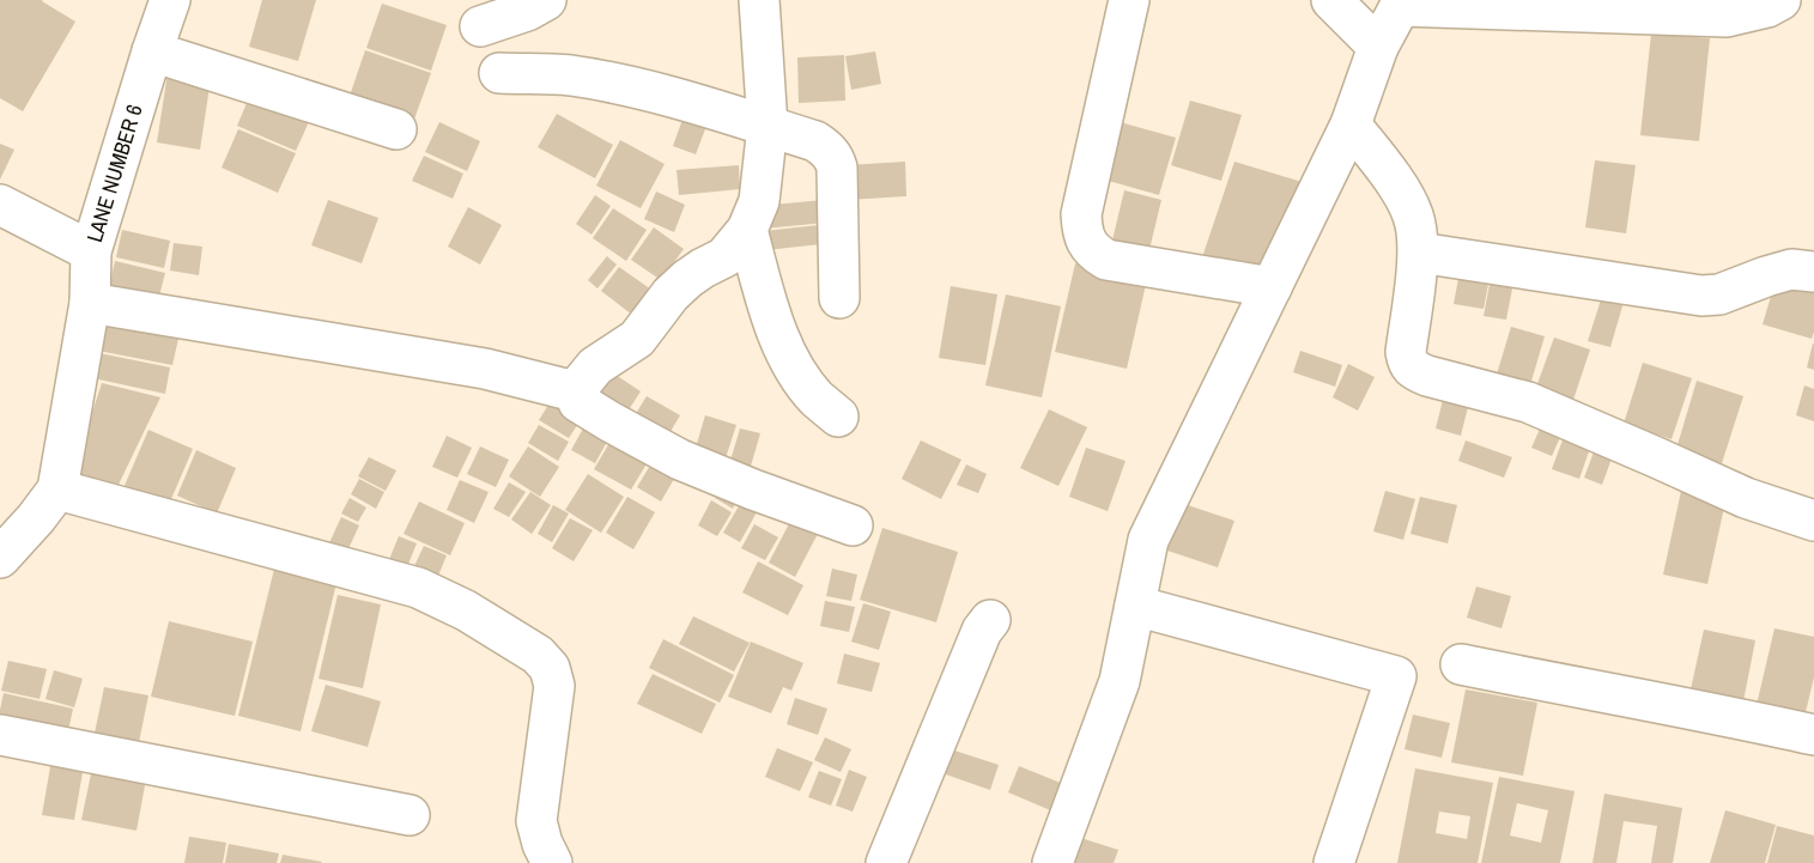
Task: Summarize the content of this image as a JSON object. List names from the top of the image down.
{
  "streets": {
    "street": ["LANE NUMBER 6"]
  }
}
